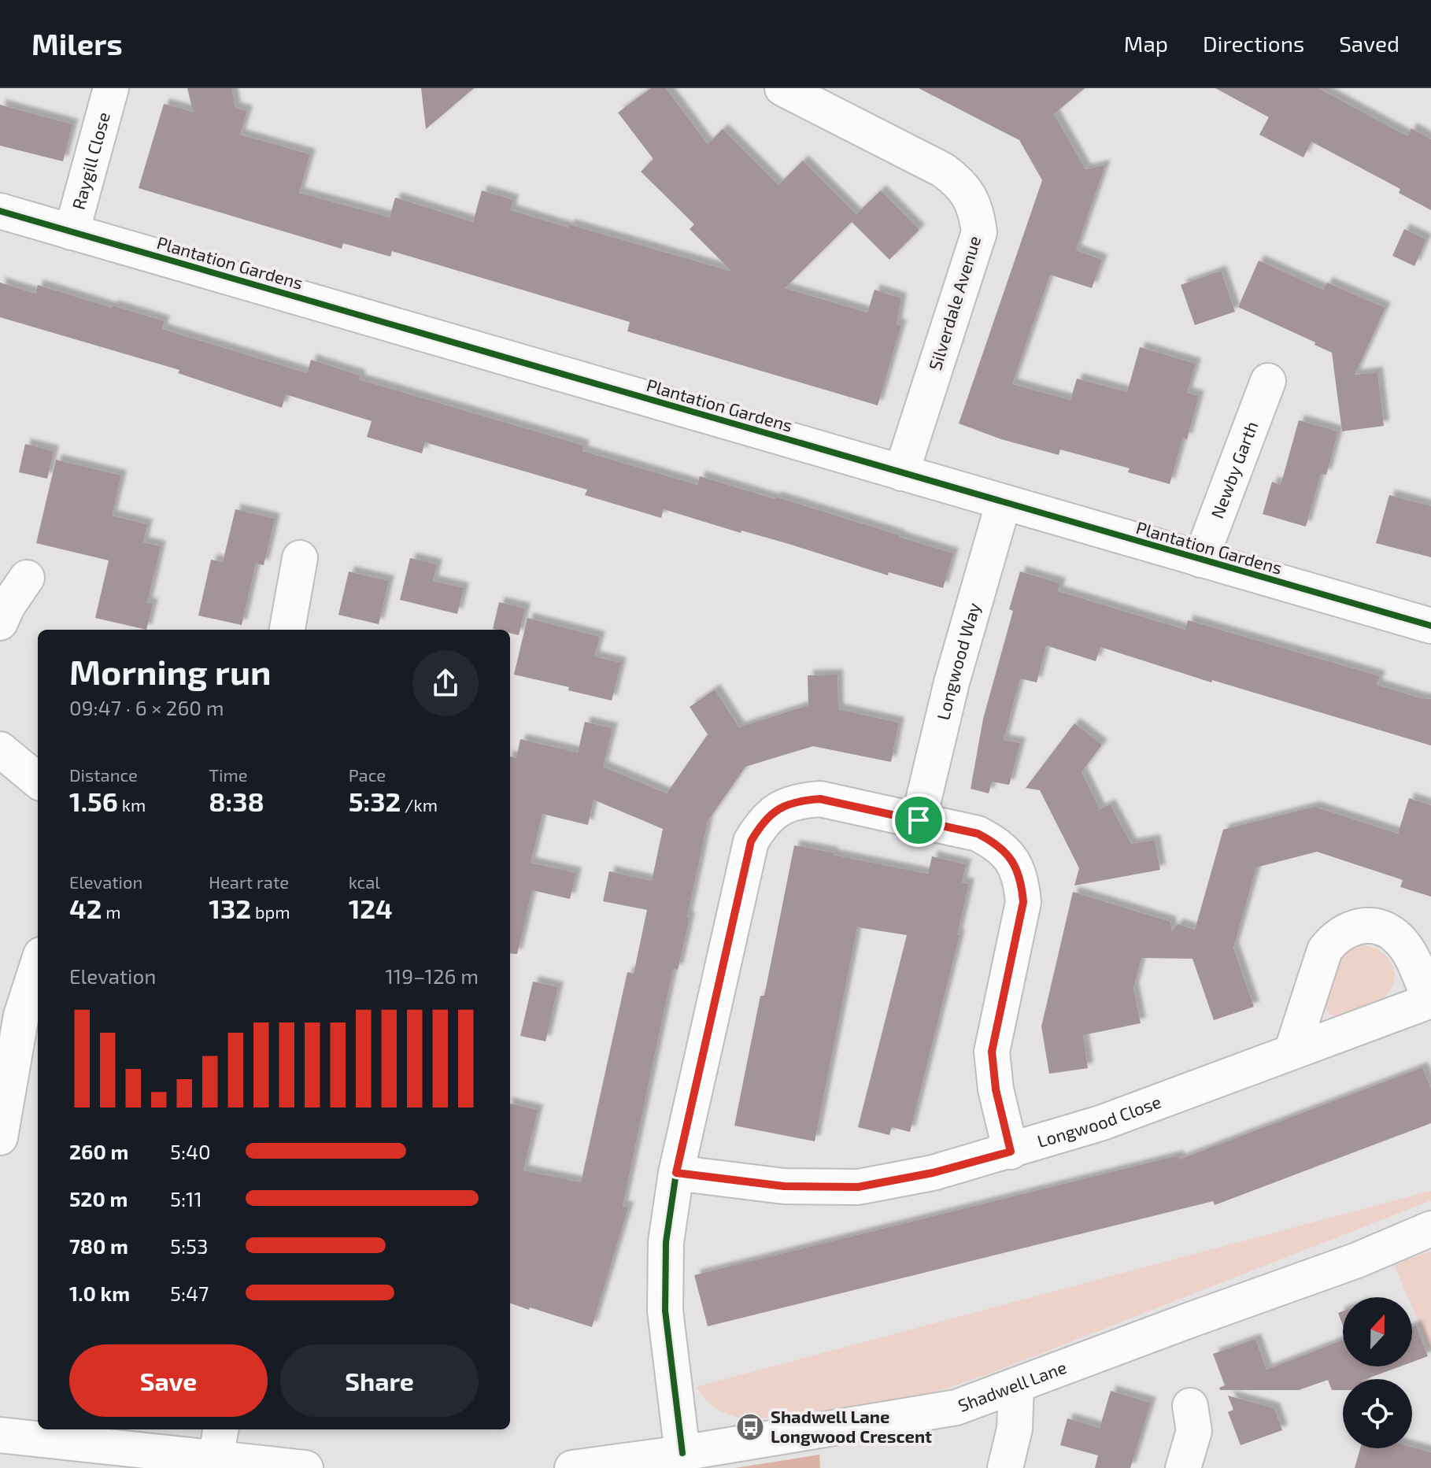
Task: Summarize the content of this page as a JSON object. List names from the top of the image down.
{
  "streets": {
    "street": [
      "Raygill Close",
      "Plantation Gardens",
      "Silverdale Avenue",
      "Newby Garth",
      "Longwood Way",
      "Longwood Close",
      "Shadwell Lane"
    ]
  },
  "crossings": [
    ["Raygill Close", "Plantation Gardens"],
    ["Plantation Gardens", "Silverdale Avenue"],
    ["Plantation Gardens", "Newby Garth"],
    ["Plantation Gardens", "Longwood Way"]
  ],
  "places": {
    "bus stop": ["Shadwell Lane Longwood Crescent"]
  },
  "north": "top",
  "page": {
    "header": "Milers",
    "nav": ["Map", "Directions", "Saved"],
    "heading": ["Morning run", "09:47 · 6 × 260 m"],
    "stats": [
      ["Distance", "1.56 km"],
      ["Time", "8:38"],
      ["Pace", "5:32 /km"],
      ["Elevation", "42 m"],
      ["Heart rate", "132 bpm"],
      ["kcal", "124"]
    ],
    "chart": ["Elevation", "119–126 m"],
    "list": [
      {
        "name": "260 m",
        "note": "5:40"
      },
      {
        "name": "520 m",
        "note": "5:11"
      },
      {
        "name": "780 m",
        "note": "5:53"
      },
      {
        "name": "1.0 km",
        "note": "5:47"
      }
    ],
    "buttons": ["Save", "Share"]
  }
}
